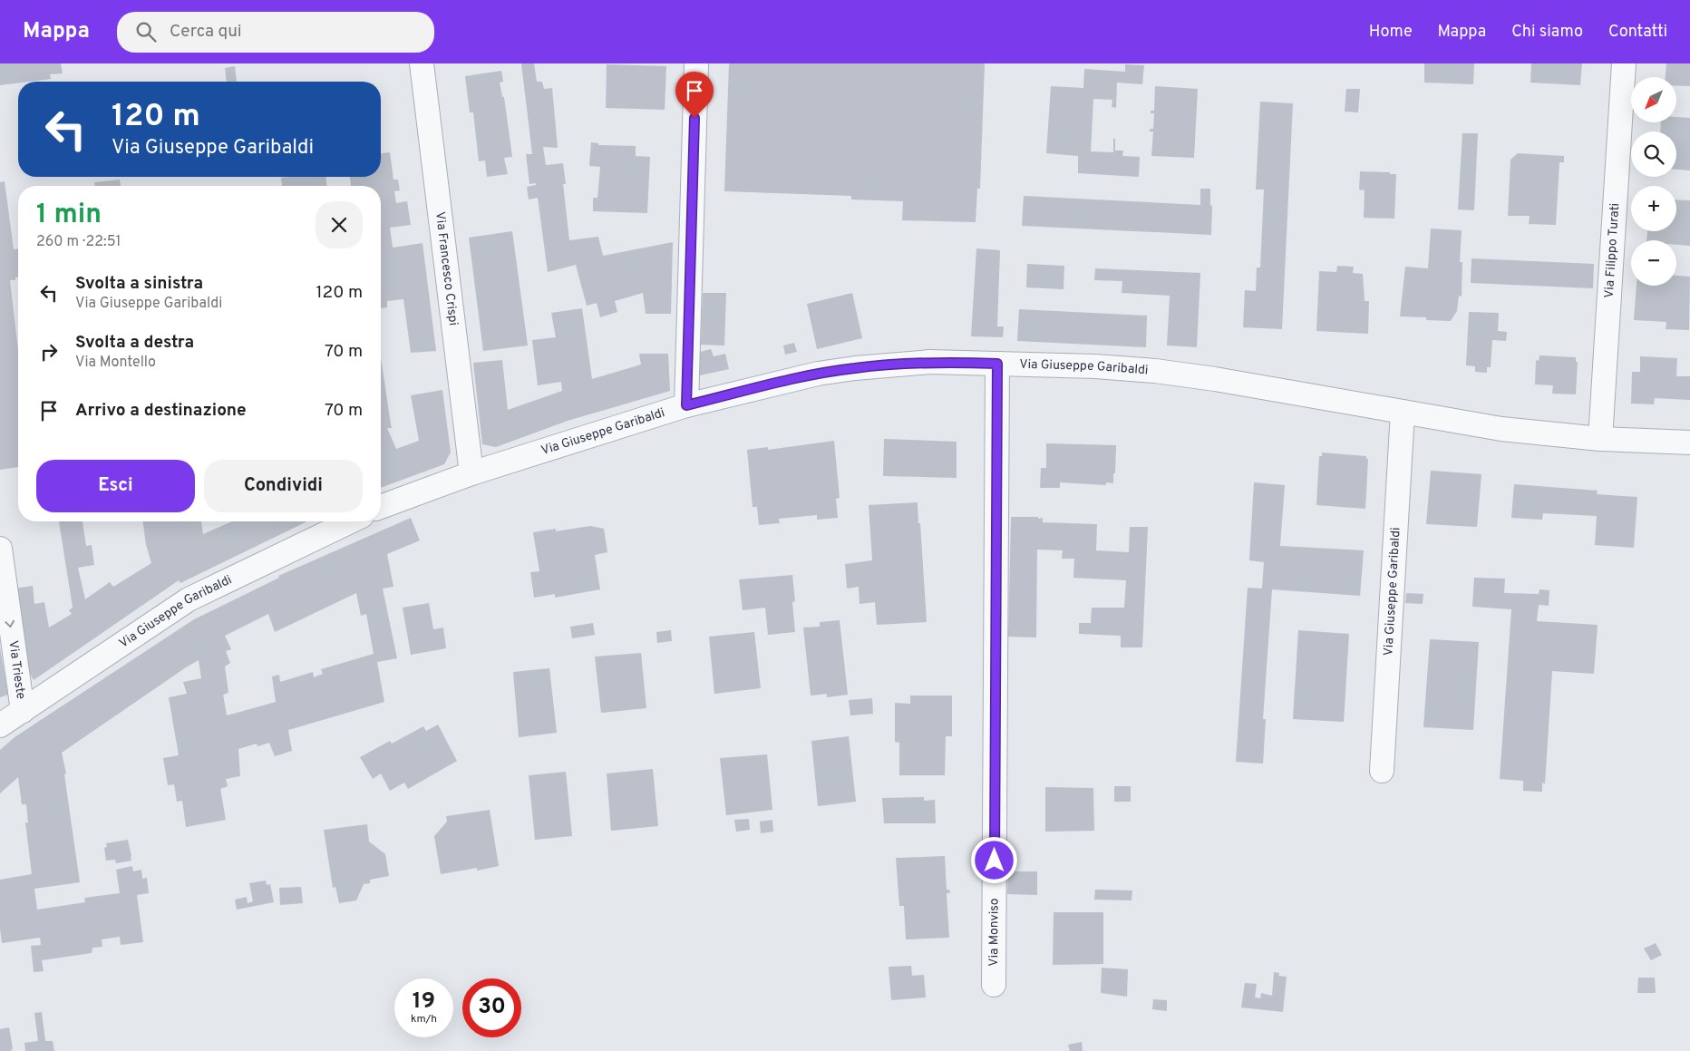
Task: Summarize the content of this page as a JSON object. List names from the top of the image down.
{
  "streets": {
    "street": [
      "Via Filippo Turati",
      "Via Francesco Crispi",
      "Via Giuseppe Garibaldi",
      "Via Trieste",
      "Via Monviso"
    ]
  },
  "crossings": [
    ["Via Filippo Turati", "Via Giuseppe Garibaldi"],
    ["Via Francesco Crispi", "Via Giuseppe Garibaldi"],
    ["Via Giuseppe Garibaldi", "Via Trieste"],
    ["Via Giuseppe Garibaldi", "Via Monviso"]
  ],
  "one_way": ["Via Trieste"],
  "north": "bottom left",
  "page": {
    "header": "Mappa",
    "search": "Cerca qui",
    "nav": [
      "Home",
      "Mappa",
      "Chi siamo",
      "Contatti"
    ],
    "map_buttons": ["+", "−"],
    "turn": ["120 m", "Via Giuseppe Garibaldi"],
    "heading": ["1 min", "260 m · 22:51"],
    "list": [
      {
        "name": "Svolta a sinistra",
        "note": "Via Giuseppe Garibaldi",
        "value": "120 m"
      },
      {
        "name": "Svolta a destra",
        "note": "Via Montello",
        "value": "70 m"
      },
      {
        "name": "Arrivo a destinazione",
        "value": "70 m"
      }
    ],
    "buttons": ["Esci", "Condividi"],
    "speed": "19 km/h",
    "limit": "30"
  }
}
